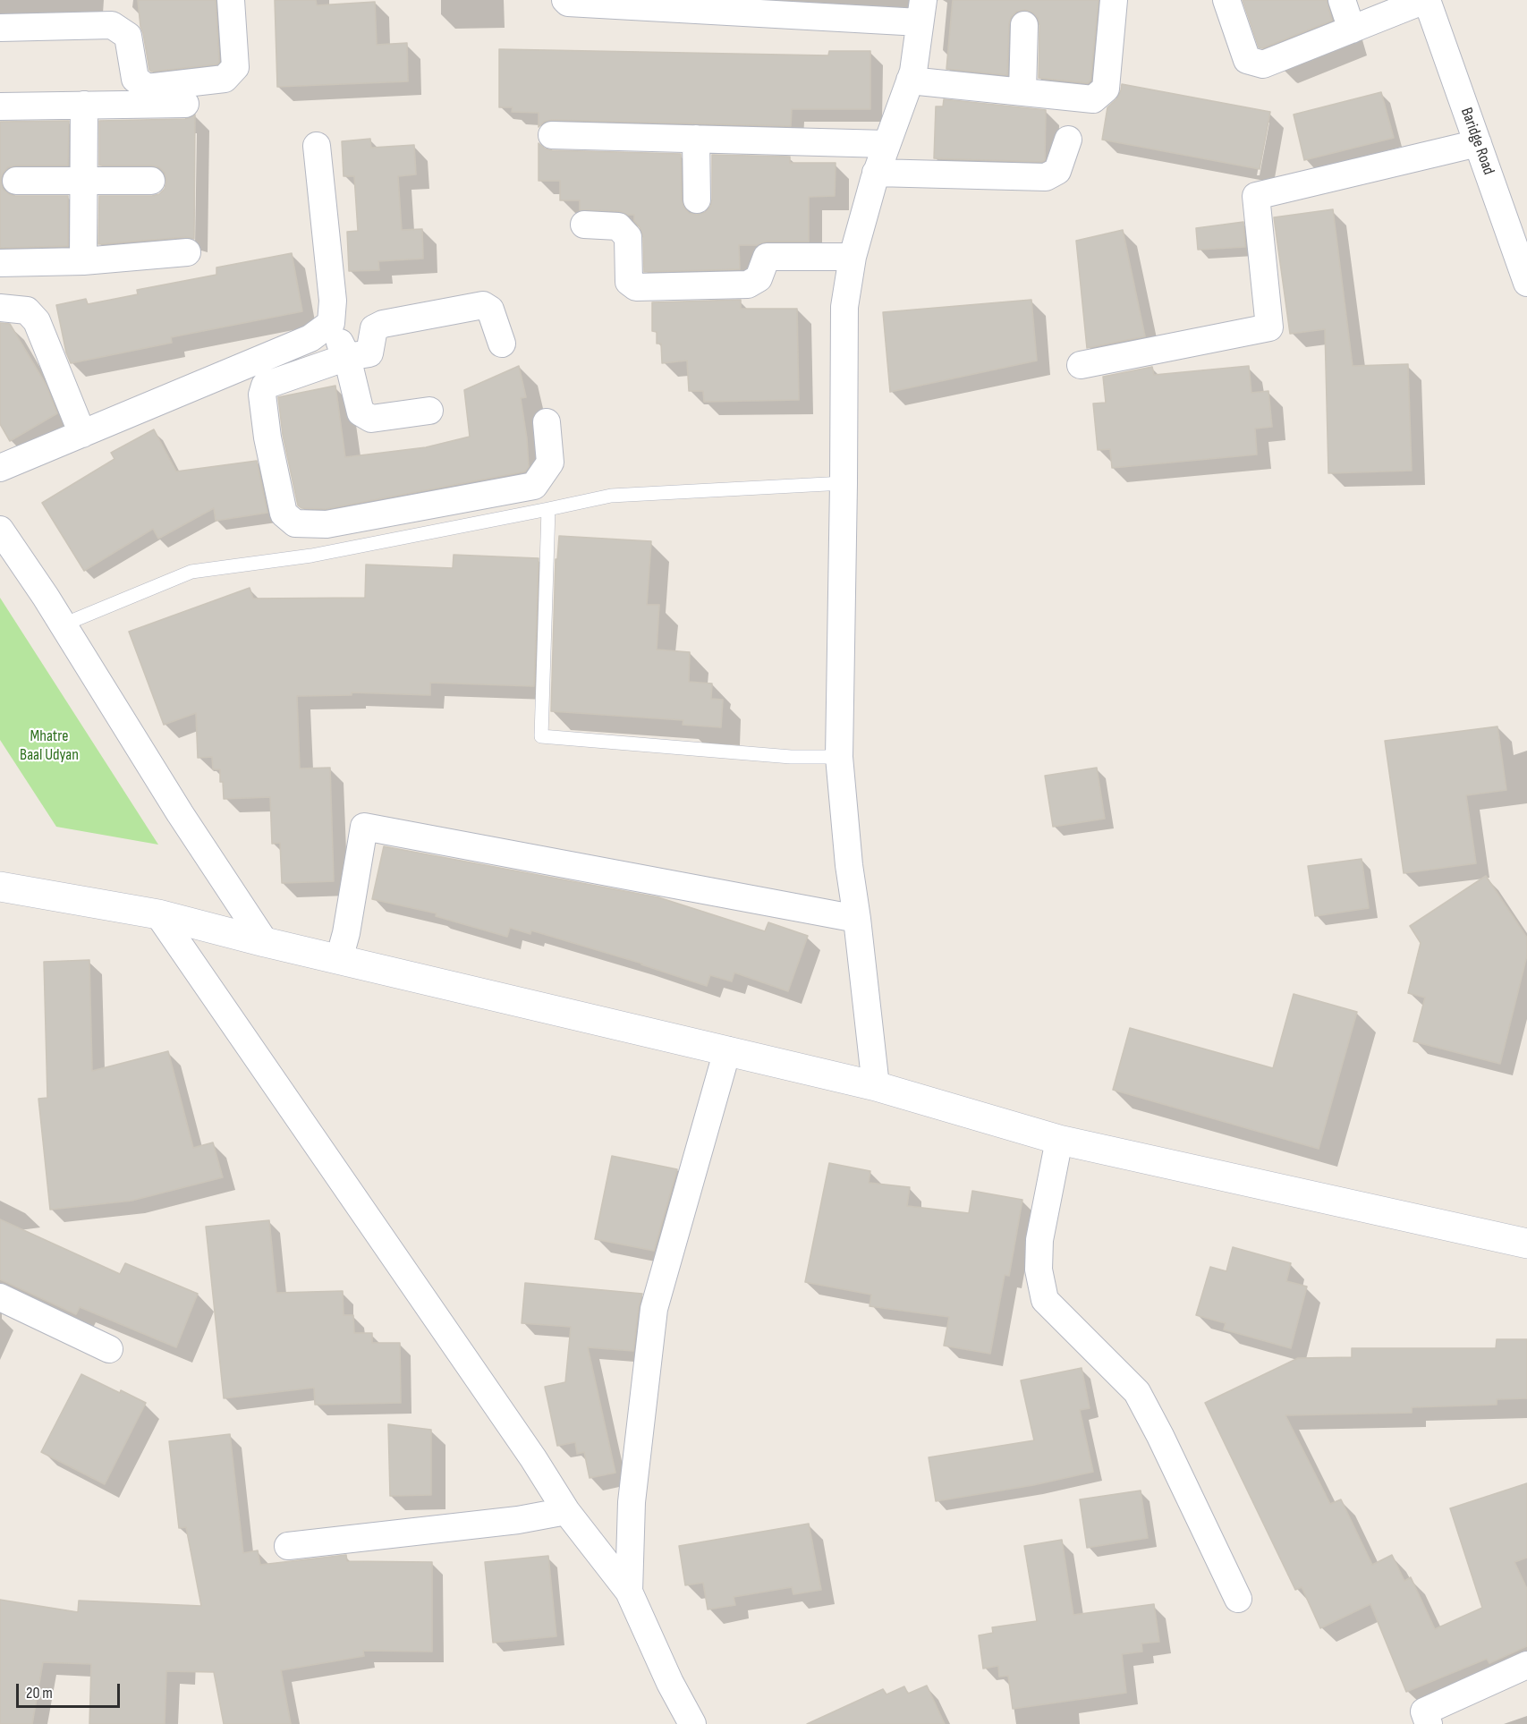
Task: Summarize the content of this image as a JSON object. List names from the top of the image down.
{
  "streets": {
    "street": ["Baridge Road"]
  },
  "parks": ["Mhatre Baal Udyan"],
  "scale_bar": "20 m"
}
